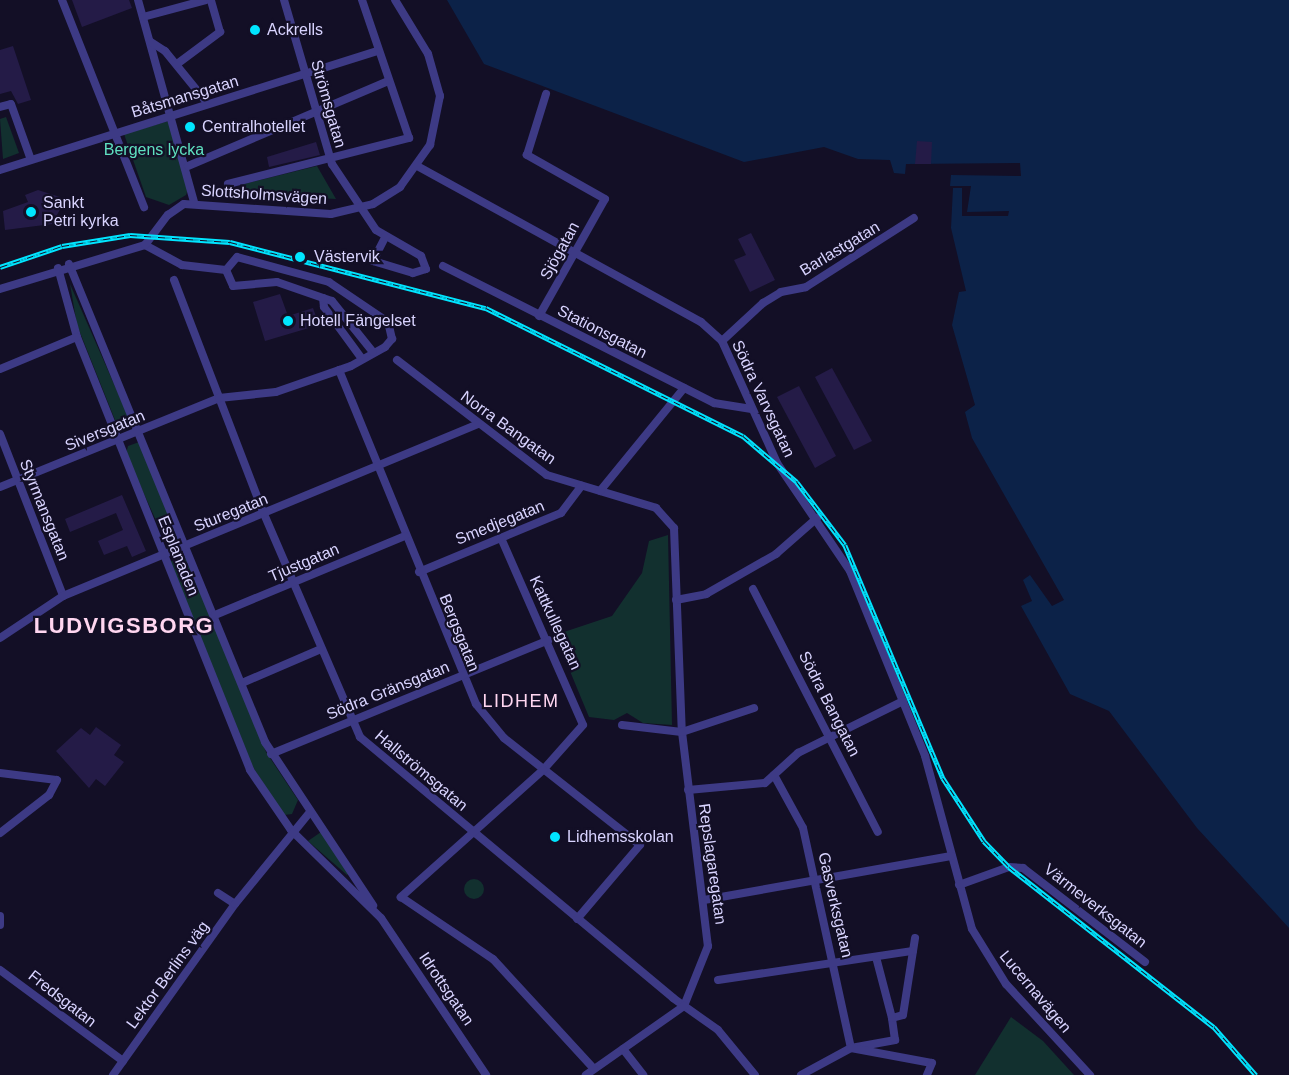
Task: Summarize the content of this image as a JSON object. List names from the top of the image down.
{
  "streets": {
    "street": [
      "Båtsmansgatan",
      "Strömsgatan",
      "Slottsholmsvägen",
      "Barlastgatan",
      "Sjögatan",
      "Stationsgatan",
      "Södra Varvsgatan",
      "Norra Bangatan",
      "Siversgatan",
      "Styrmansgatan",
      "Sturegatan",
      "Smedjegatan",
      "Esplanaden",
      "Tjustgatan",
      "Kattkullegatan",
      "Bergsgatan",
      "Södra Gränsgatan",
      "Södra Bangatan",
      "Hallströmsgatan",
      "Repslagaregatan",
      "Gasverksgatan",
      "Värmeverksgatan",
      "Lektor Berlins väg",
      "Idrottsgatan",
      "Lucernavägen",
      "Fredsgatan"
    ]
  },
  "crossings": [
    ["Båtsmansgatan", "Strömsgatan"],
    ["Strömsgatan", "Slottsholmsvägen"],
    ["Slottsholmsvägen", "Södra Varvsgatan"],
    ["Barlastgatan", "Södra Varvsgatan"],
    ["Sjögatan", "Stationsgatan"],
    ["Sjögatan", "Södra Varvsgatan"],
    ["Stationsgatan", "Södra Varvsgatan"],
    ["Södra Varvsgatan", "Värmeverksgatan"],
    ["Södra Varvsgatan", "Lucernavägen"],
    ["Norra Bangatan", "Sturegatan"],
    ["Norra Bangatan", "Smedjegatan"],
    ["Norra Bangatan", "Repslagaregatan"],
    ["Siversgatan", "Styrmansgatan"],
    ["Siversgatan", "Esplanaden"],
    ["Siversgatan", "Bergsgatan"],
    ["Siversgatan", "Hallströmsgatan"],
    ["Styrmansgatan", "Sturegatan"],
    ["Sturegatan", "Esplanaden"],
    ["Sturegatan", "Bergsgatan"],
    ["Sturegatan", "Hallströmsgatan"],
    ["Smedjegatan", "Kattkullegatan"],
    ["Smedjegatan", "Bergsgatan"],
    ["Esplanaden", "Tjustgatan"],
    ["Esplanaden", "Södra Gränsgatan"],
    ["Esplanaden", "Lektor Berlins väg"],
    ["Esplanaden", "Idrottsgatan"],
    ["Tjustgatan", "Bergsgatan"],
    ["Tjustgatan", "Hallströmsgatan"],
    ["Kattkullegatan", "Bergsgatan"],
    ["Kattkullegatan", "Södra Gränsgatan"],
    ["Bergsgatan", "Södra Gränsgatan"],
    ["Bergsgatan", "Hallströmsgatan"],
    ["Södra Gränsgatan", "Hallströmsgatan"],
    ["Hallströmsgatan", "Repslagaregatan"],
    ["Värmeverksgatan", "Lucernavägen"],
    ["Lektor Berlins väg", "Fredsgatan"]
  ],
  "districts": ["LUDVIGSBORG", "LIDHEM"],
  "parks": ["Bergens lycka"],
  "places": [
    "Ackrells",
    "Centralhotellet",
    "Sankt Petri kyrka",
    "Västervik",
    "Hotell Fängelset",
    "Lidhemsskolan"
  ]
}
